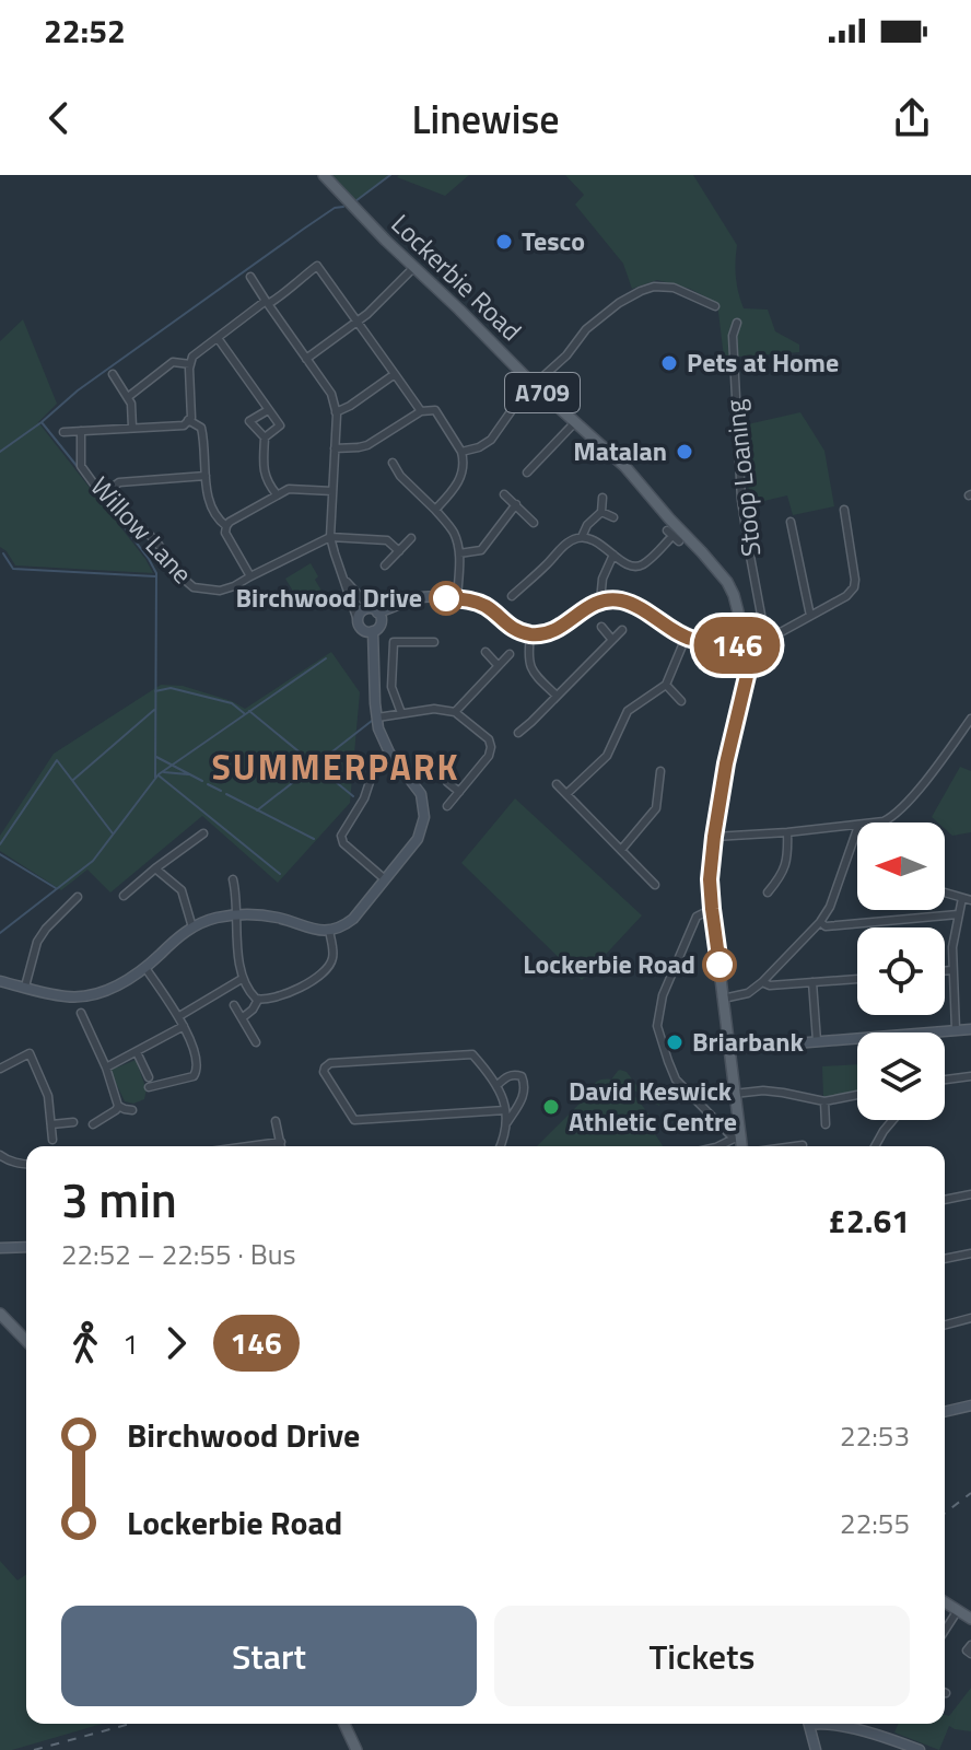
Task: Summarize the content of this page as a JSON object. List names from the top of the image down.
{
  "streets": {
    "main road": ["Lockerbie Road", "A709"],
    "street": ["Stoop Loaning", "Willow Lane"]
  },
  "districts": ["SUMMERPARK"],
  "places": [
    "Tesco",
    "Pets at Home",
    "Matalan",
    "Birchwood Drive",
    "Lockerbie Road",
    "Briarbank",
    "David Keswick Athletic Centre"
  ],
  "lines": ["bus line 146"],
  "north": "left",
  "page": {
    "status": "22:52",
    "header": "Linewise",
    "on_map": "146",
    "heading": ["3 min", "22:52 – 22:55 · Bus", "£2.61"],
    "legs": ["1", "146"],
    "list": [
      {
        "name": "Birchwood Drive",
        "value": "22:53"
      },
      {
        "name": "Lockerbie Road",
        "value": "22:55"
      }
    ],
    "buttons": ["Start", "Tickets"]
  }
}
